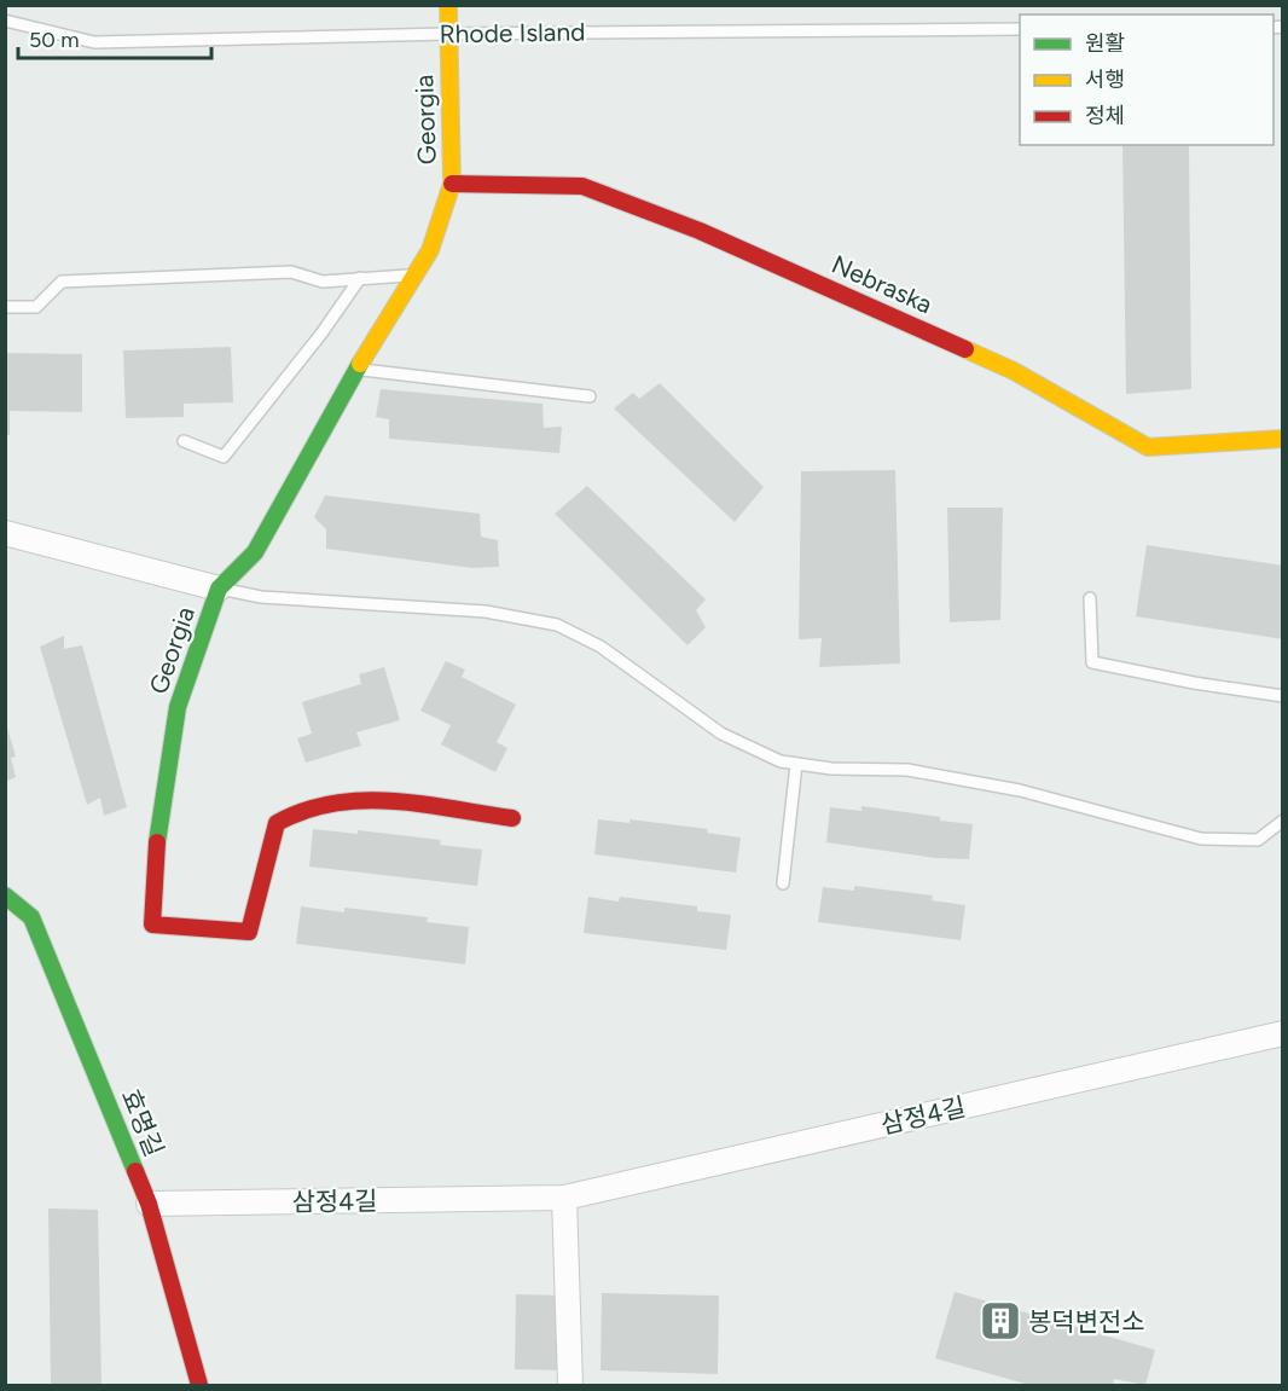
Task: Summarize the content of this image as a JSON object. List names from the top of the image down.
{
  "streets": {
    "street": [
      "Georgia",
      "Nebraska",
      "삼정4길",
      "효명길"
    ],
    "lane": ["Rhode Island"]
  },
  "crossings": [
    ["Rhode Island", "Georgia"],
    ["Georgia", "Nebraska"],
    ["삼정4길", "효명길"]
  ],
  "places": {
    "building": ["봉덕변전소"]
  },
  "legend": ["원활", "서행", "정체"],
  "scale_bar": "50 m"
}
